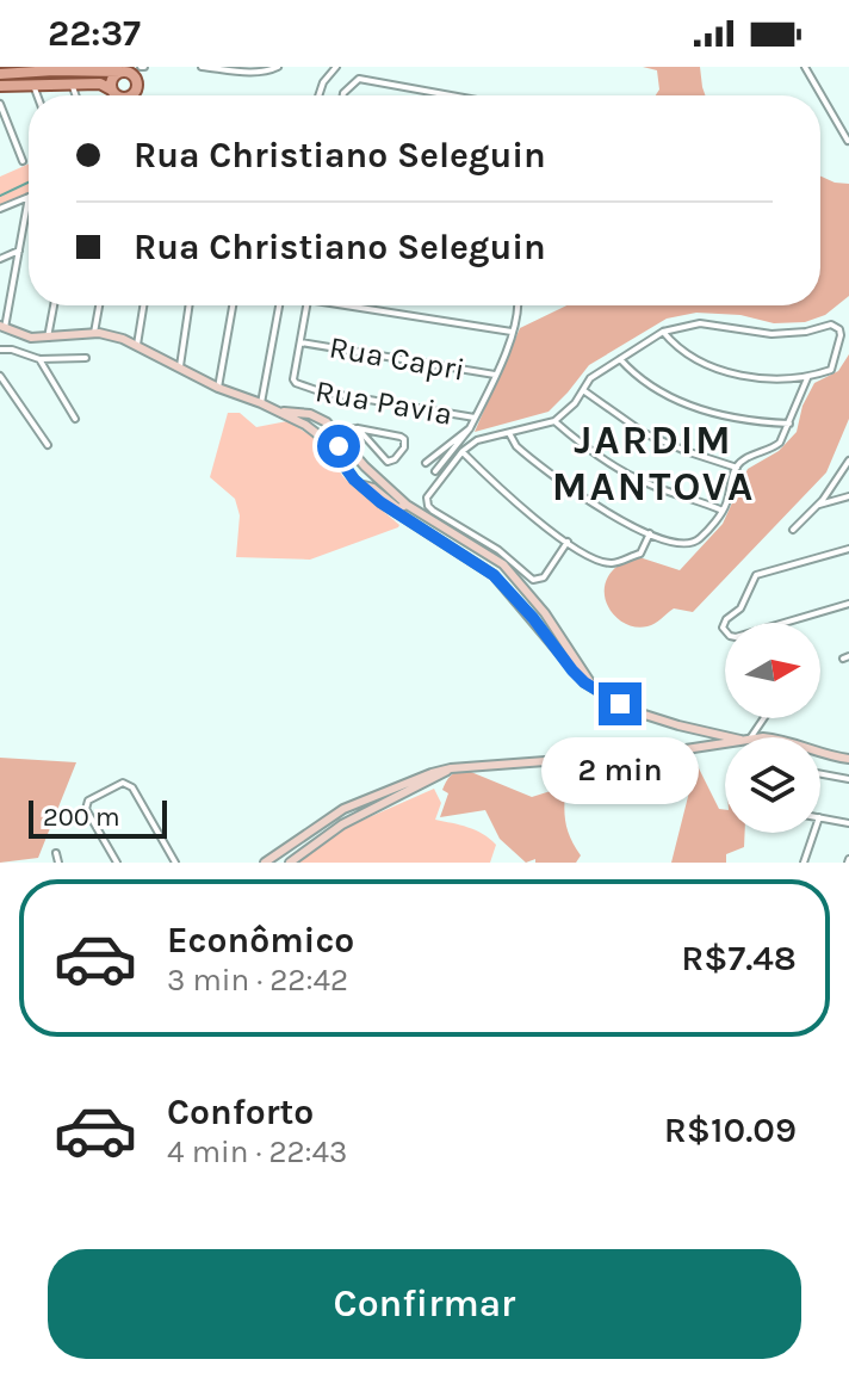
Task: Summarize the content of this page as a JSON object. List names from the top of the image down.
{
  "streets": {
    "street": ["Rua Capri", "Rua Pavia"]
  },
  "crossings": [
    ["Rua Capri", "Rua Pavia"]
  ],
  "districts": ["JARDIM MANTOVA"],
  "scale_bar": "200 m",
  "north": "right",
  "page": {
    "status": "22:37",
    "banner": ["Rua Christiano Seleguin", "Rua Christiano Seleguin"],
    "bubble": "2 min",
    "scale": "200 m",
    "list": [
      {
        "name": "Econômico",
        "note": "3 min · 22:42",
        "value": "R$7.48"
      },
      {
        "name": "Conforto",
        "note": "4 min · 22:43",
        "value": "R$10.09"
      }
    ],
    "buttons": "Confirmar"
  }
}
